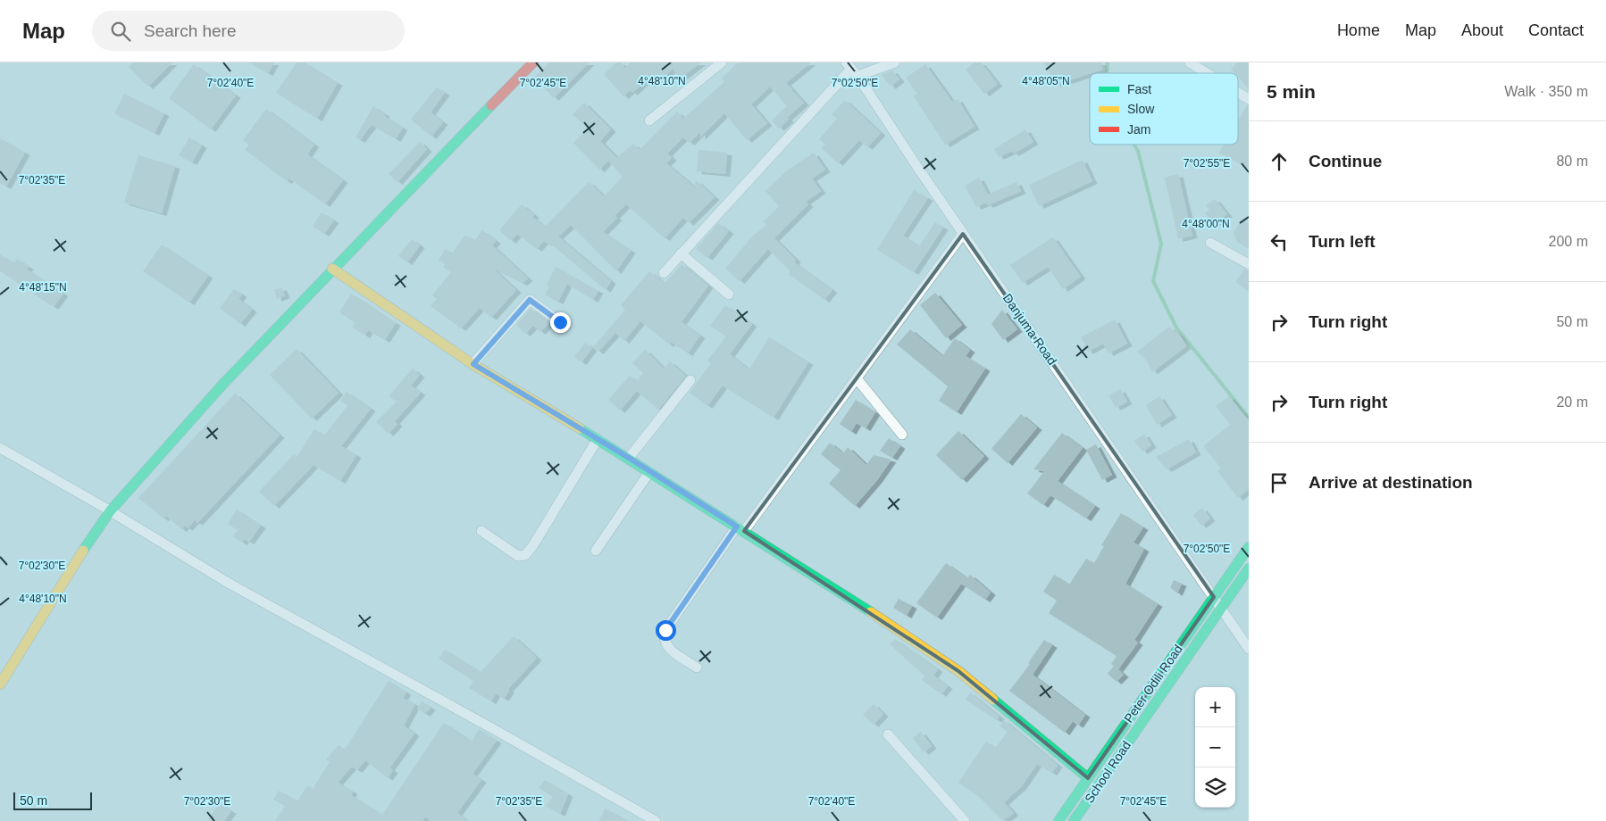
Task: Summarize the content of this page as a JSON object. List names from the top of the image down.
{
  "streets": {
    "street": ["Danjuma Road", "Peter Odili Road", "School Road"]
  },
  "crossings": [
    ["Danjuma Road", "Peter Odili Road"],
    ["Danjuma Road", "School Road"]
  ],
  "legend": ["Fast", "Slow", "Jam"],
  "scale_bar": "50 m",
  "page": {
    "header": "Map",
    "search": "Search here",
    "nav": [
      "Home",
      "Map",
      "About",
      "Contact"
    ],
    "heading": ["5 min", "Walk · 350 m"],
    "list": [
      ["Continue", "80 m"],
      ["Turn left", "200 m"],
      ["Turn right", "50 m"],
      ["Turn right", "20 m"],
      "Arrive at destination"
    ],
    "map_buttons": ["+", "−"],
    "scale": "50 m"
  },
  "coordinates": [
    "4°48'10\"N",
    "4°48'05\"N",
    "7°02'40\"E",
    "7°02'45\"E",
    "7°02'50\"E",
    "7°02'55\"E",
    "7°02'35\"E",
    "4°48'00\"N",
    "4°48'15\"N",
    "7°02'30\"E"
  ]
}
